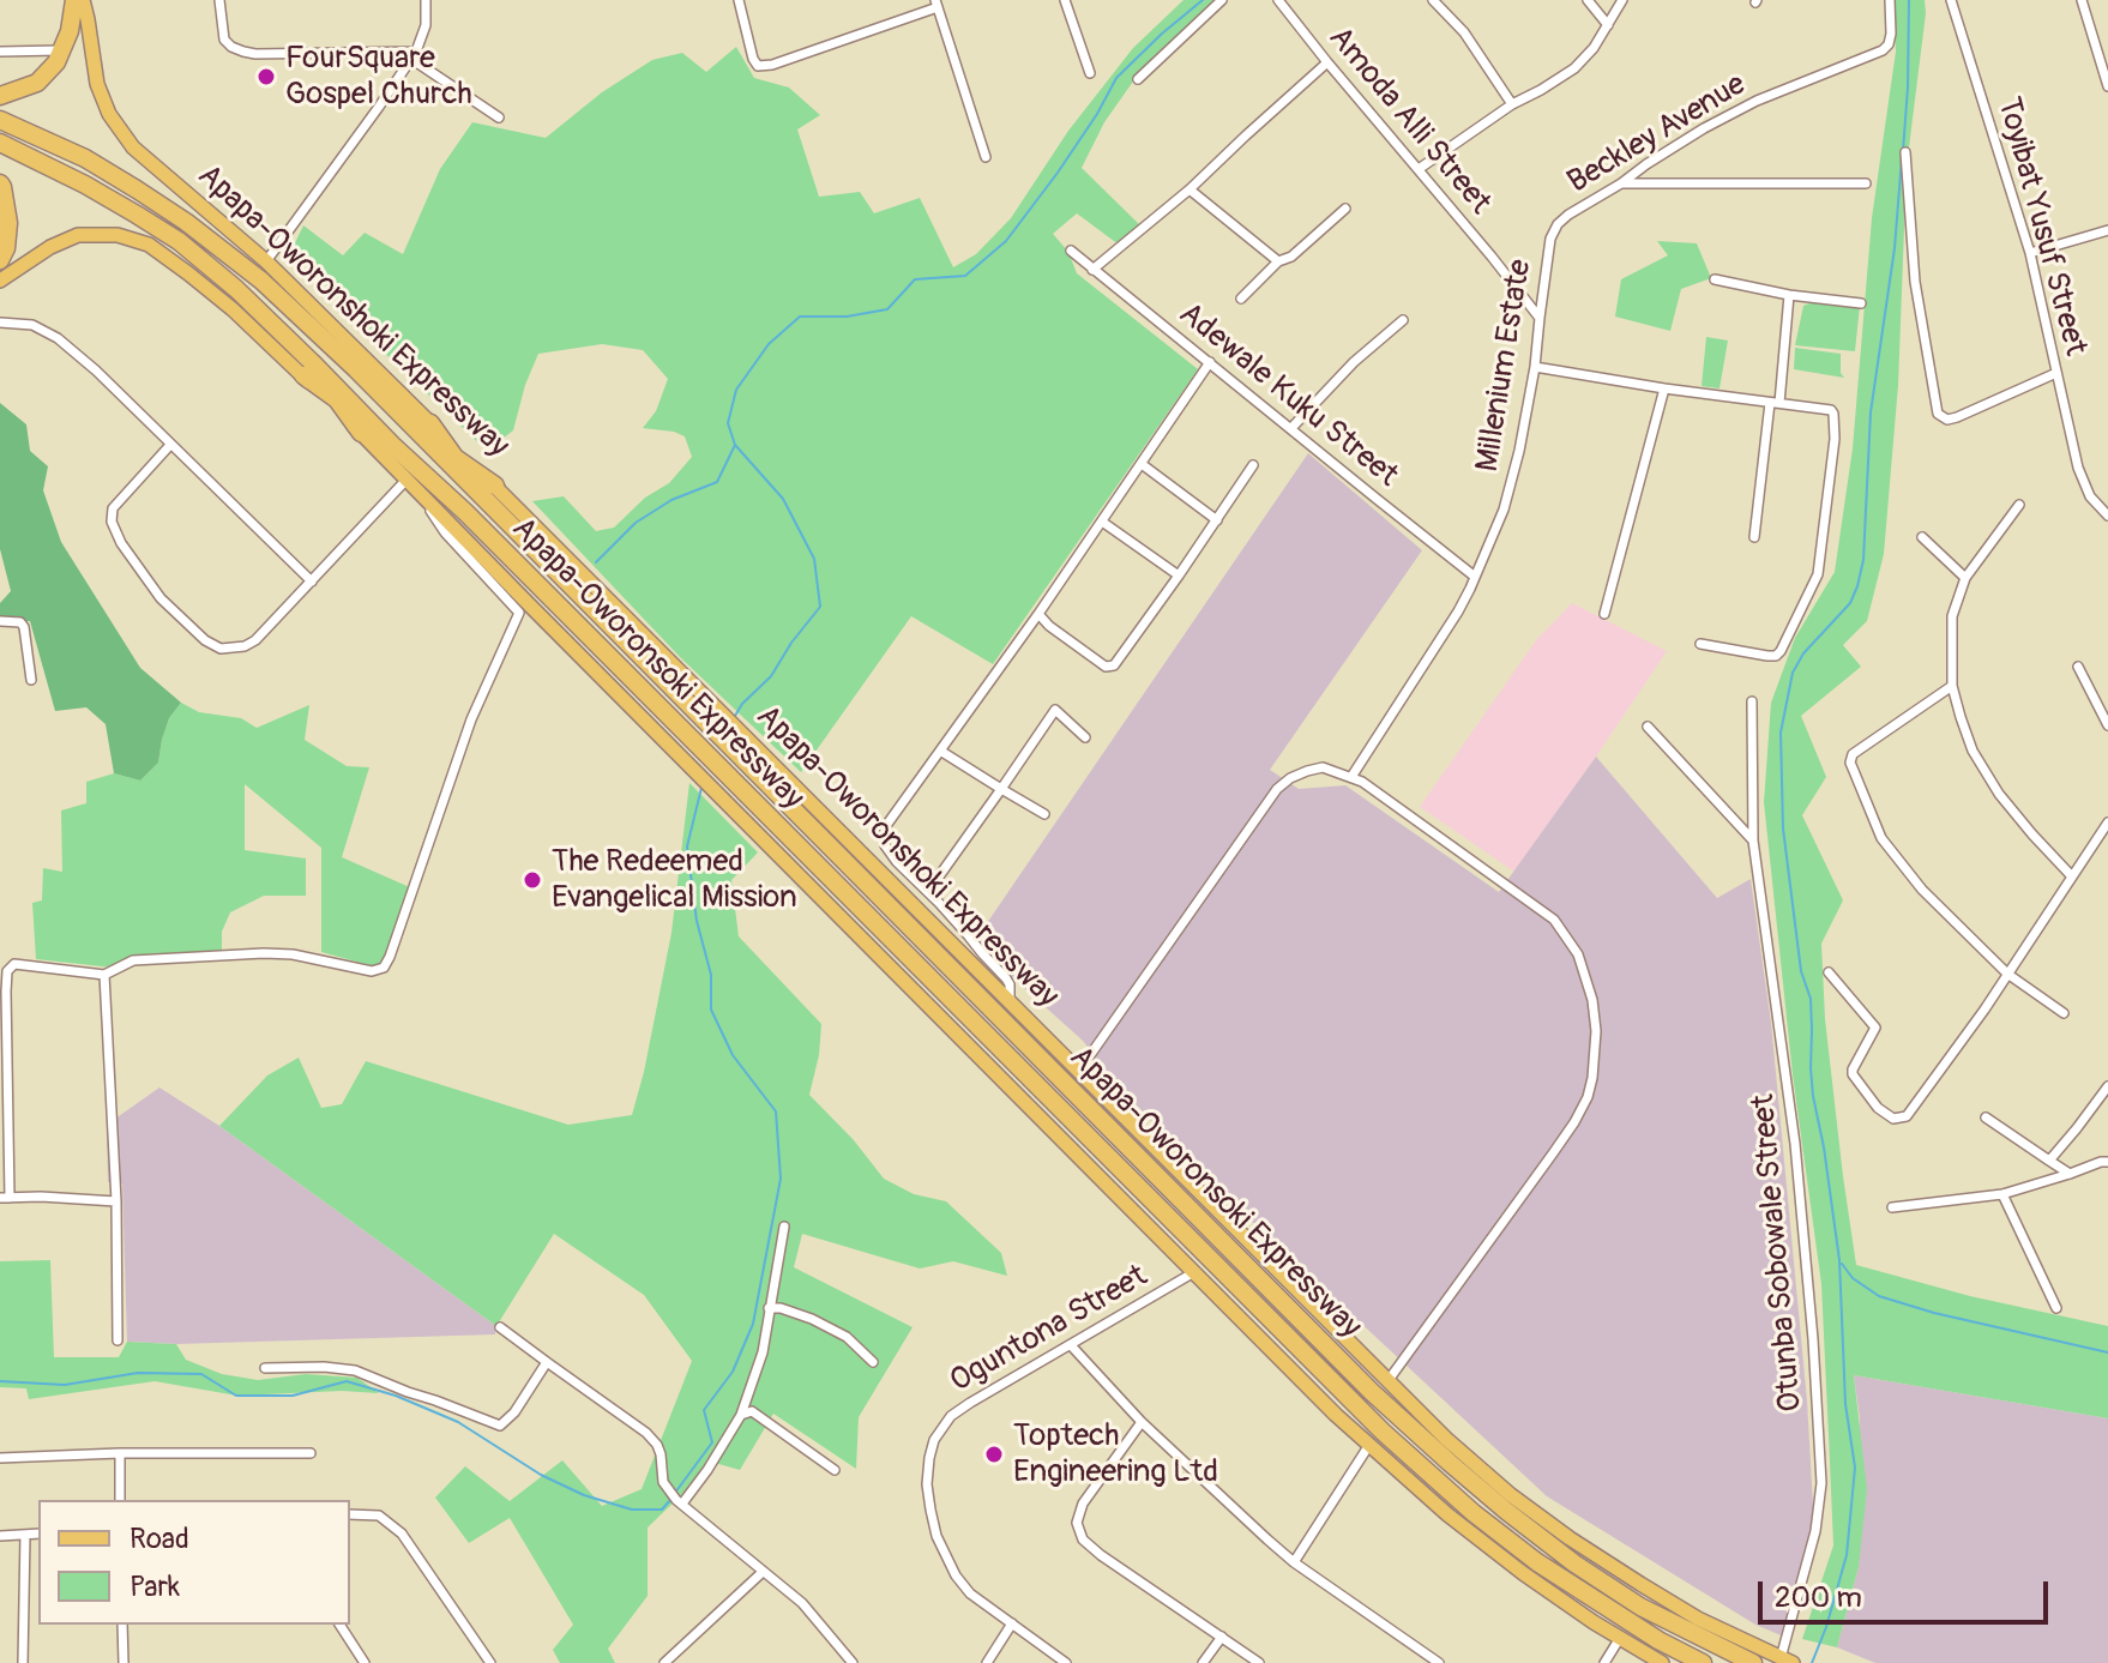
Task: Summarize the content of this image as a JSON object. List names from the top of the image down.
{
  "streets": {
    "highway": ["Apapa-Oworonshoki Expressway", "Apapa-Oworonsoki Expressway"],
    "street": [
      "Amoda Alli Street",
      "Beckley Avenue",
      "Toyibat Yusuf Street",
      "Millenium Estate",
      "Adewale Kuku Street",
      "Otunba Sobowale Street",
      "Oguntona Street"
    ]
  },
  "crossings": [
    ["Amoda Alli Street", "Millenium Estate"],
    ["Beckley Avenue", "Millenium Estate"],
    ["Apapa-Oworonshoki Expressway", "Apapa-Oworonsoki Expressway"],
    ["Apapa-Oworonshoki Expressway", "Otunba Sobowale Street"],
    ["Apapa-Oworonshoki Expressway", "Oguntona Street"],
    ["Millenium Estate", "Adewale Kuku Street"]
  ],
  "places": ["FourSquare Gospel Church", "The Redeemed Evangelical Mission", "Toptech Engineering Ltd"],
  "legend": ["Road", "Park"],
  "scale_bar": "200 m"
}
